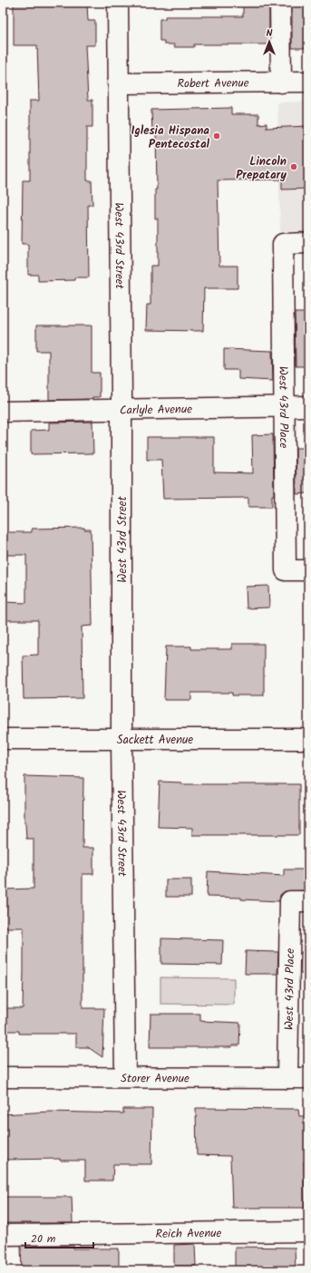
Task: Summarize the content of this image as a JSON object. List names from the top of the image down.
{
  "streets": {
    "street": [
      "Robert Avenue",
      "West 43rd Street",
      "West 43rd Place",
      "Carlyle Avenue",
      "Sackett Avenue",
      "Storer Avenue",
      "Reich Avenue"
    ]
  },
  "crossings": [
    ["Robert Avenue", "West 43rd Street"],
    ["West 43rd Street", "Carlyle Avenue"],
    ["West 43rd Street", "Sackett Avenue"],
    ["West 43rd Street", "Storer Avenue"],
    ["West 43rd Place", "Carlyle Avenue"],
    ["West 43rd Place", "Storer Avenue"]
  ],
  "places": ["Iglesia Hispana Pentecostal", "Lincoln Prepatary"],
  "scale_bar": "20 m",
  "north": "top"
}
